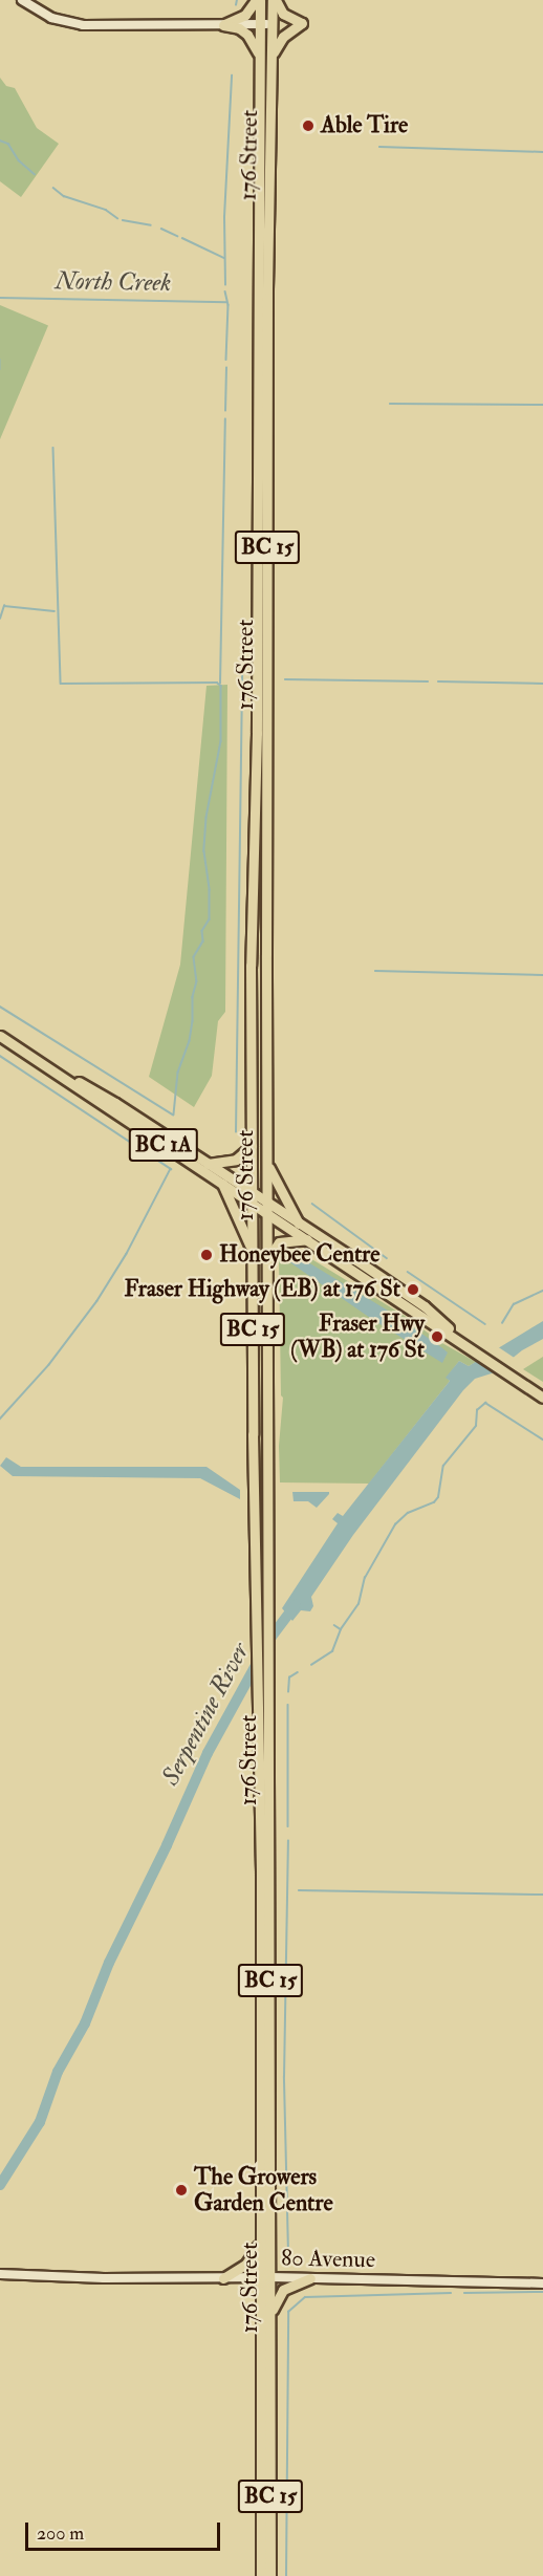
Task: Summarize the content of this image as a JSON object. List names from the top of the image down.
{
  "streets": {
    "main road": [
      "176 Street",
      "BC 15",
      "BC 1A",
      "80 Avenue"
    ]
  },
  "crossings": [
    ["176 Street", "BC 15"],
    ["176 Street", "BC 1A"],
    ["176 Street", "80 Avenue"]
  ],
  "water": ["North Creek", "Serpentine River"],
  "places": [
    "Able Tire",
    "Honeybee Centre",
    "Fraser Highway (EB) at 176 St",
    "Fraser Hwy (WB) at 176 St",
    "The Growers Garden Centre"
  ],
  "scale_bar": "200 m"
}
